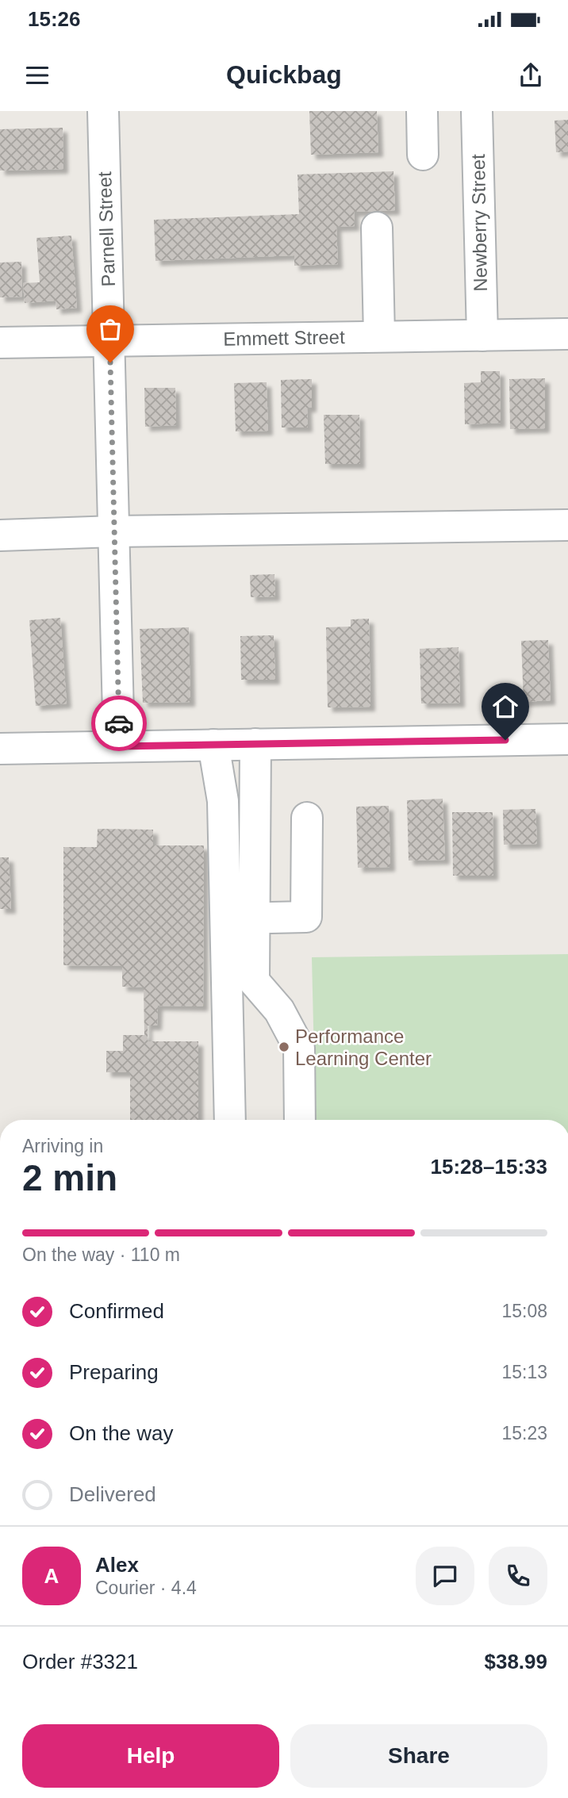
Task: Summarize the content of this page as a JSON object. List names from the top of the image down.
{
  "streets": {
    "street": ["Newberry Street", "Parnell Street", "Emmett Street"]
  },
  "crossings": [
    ["Newberry Street", "Emmett Street"],
    ["Parnell Street", "Emmett Street"]
  ],
  "places": ["Performance Learning Center"],
  "page": {
    "status": "15:26",
    "header": "Quickbag",
    "heading": ["2 min", "Arriving in", "15:28–15:33"],
    "panel": [
      "Alex",
      "Courier · 4.4",
      "Order #3321",
      "$38.99"
    ],
    "bar": "On the way · 110 m",
    "list": [
      ["Confirmed", "15:08"],
      ["Preparing", "15:13"],
      ["On the way", "15:23"],
      "Delivered"
    ],
    "round": "A",
    "buttons": ["Help", "Share"]
  }
}
